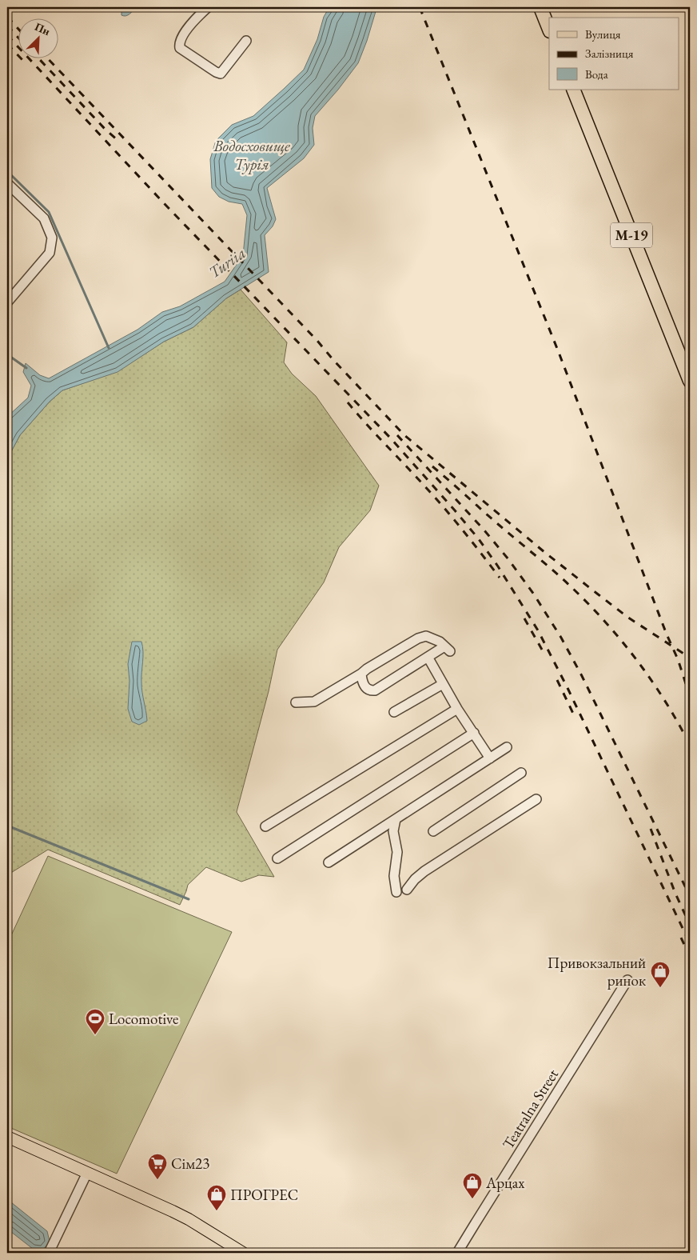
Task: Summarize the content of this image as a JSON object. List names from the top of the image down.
{
  "streets": {
    "highway": ["М-19"],
    "street": ["Teatralna Street"]
  },
  "water": ["Водосховище Турія", "Turiia"],
  "places": {
    "shop": ["Привокзальний ринок", "Арцах", "ПРОГРЕС"],
    "sports": ["Locomotive"],
    "supermarket": ["Сім23"]
  },
  "legend": ["Вулиця", "Залізниця", "Вода"],
  "north": "top right"
}
